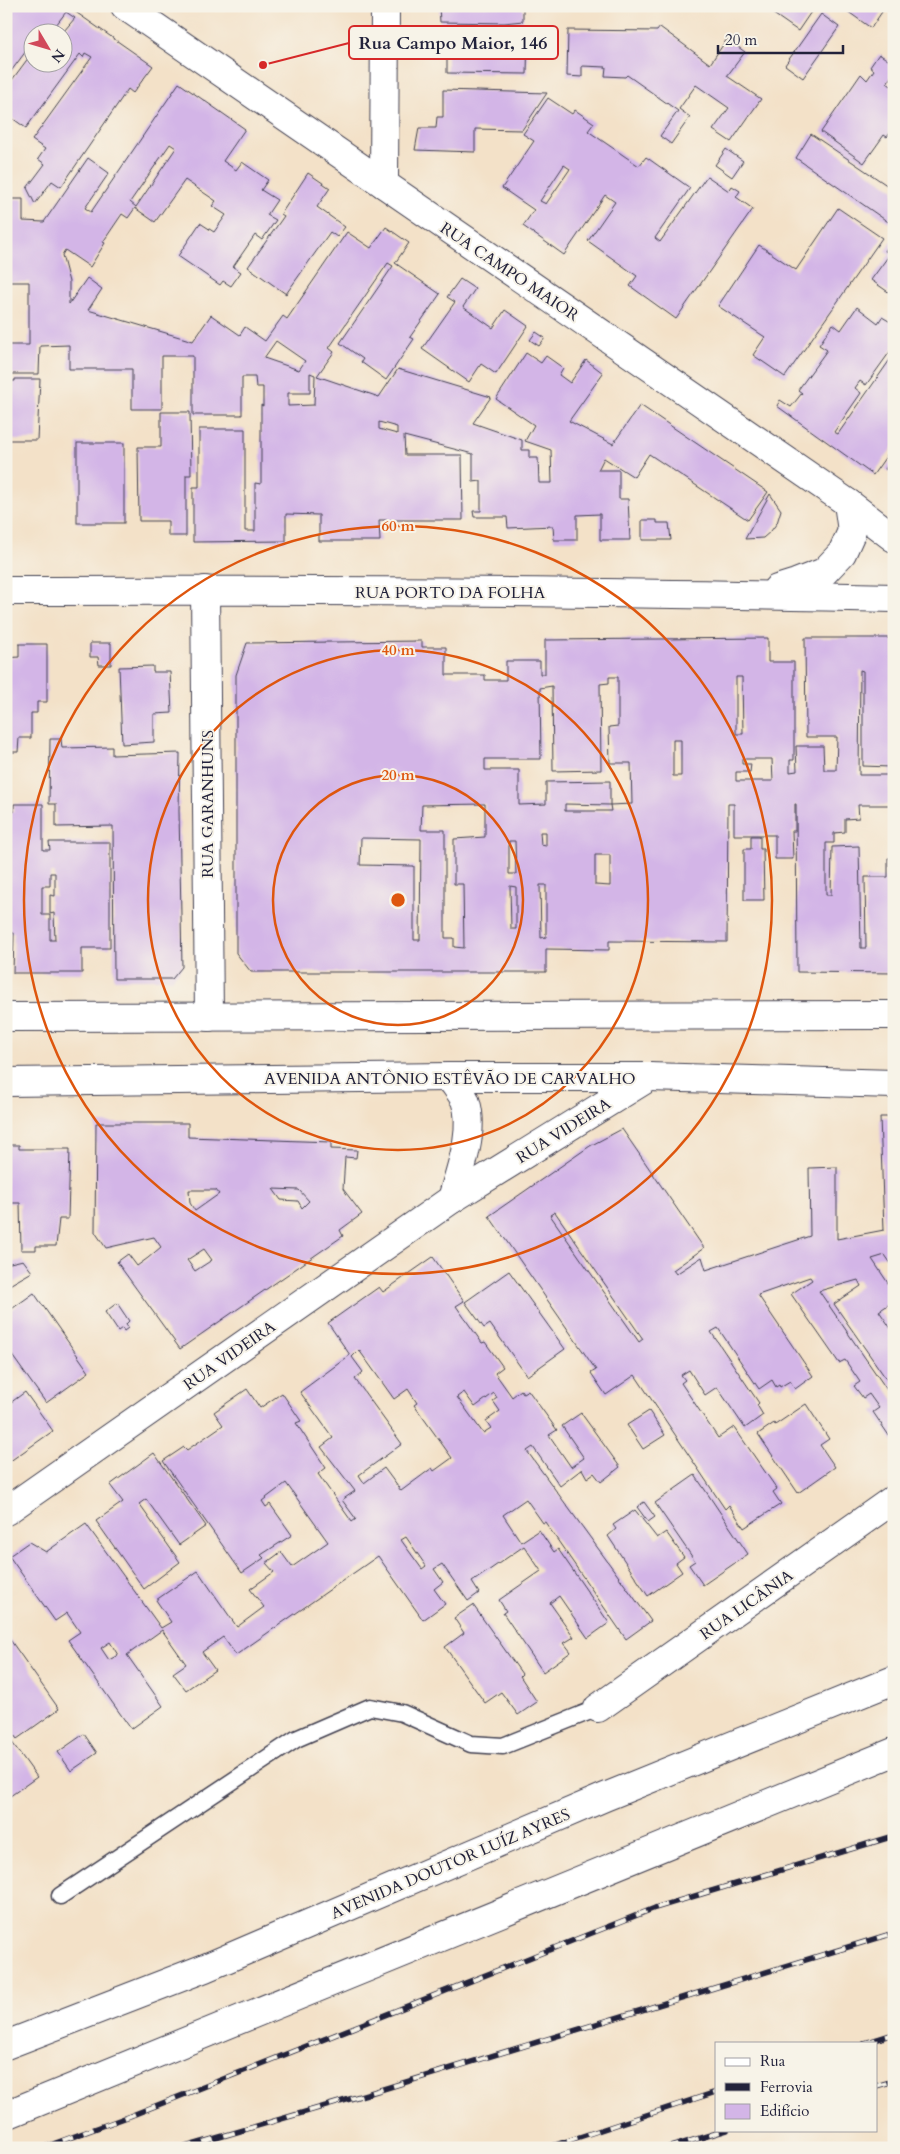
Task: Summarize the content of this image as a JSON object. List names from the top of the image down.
{
  "streets": {
    "main road": [
      "RUA CAMPO MAIOR",
      "RUA PORTO DA FOLHA",
      "RUA GARANHUNS",
      "AVENIDA ANTÔNIO ESTÊVÃO DE CARVALHO",
      "RUA VIDEIRA",
      "RUA LICÂNIA",
      "AVENIDA DOUTOR LUÍZ AYRES"
    ]
  },
  "crossings": [
    ["RUA PORTO DA FOLHA", "RUA GARANHUNS"],
    ["AVENIDA ANTÔNIO ESTÊVÃO DE CARVALHO", "RUA VIDEIRA"]
  ],
  "places": ["Rua Campo Maior, 146"],
  "legend": ["Rua", "Ferrovia", "Edifício"],
  "scale_bar": "20 m",
  "north": "bottom right",
  "rings": ["60 m", "40 m", "20 m"]
}
